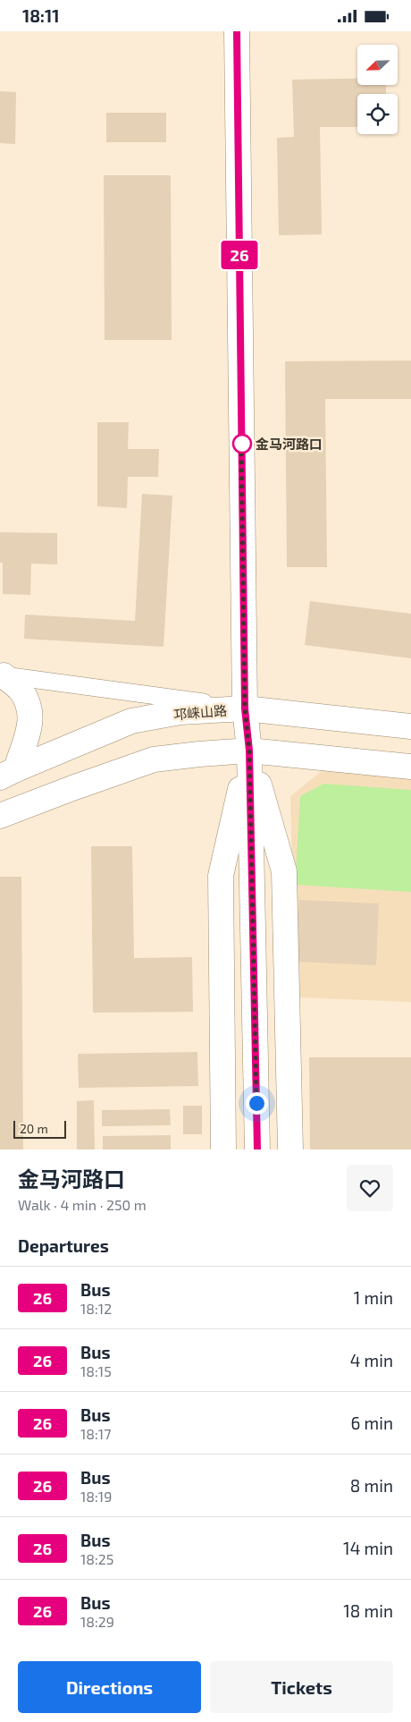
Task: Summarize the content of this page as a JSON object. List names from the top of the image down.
{
  "streets": {
    "street": ["邛崃山路"]
  },
  "places": ["金马河路口"],
  "lines": ["bus line 26"],
  "scale_bar": "20 m",
  "north": "bottom left",
  "page": {
    "status": "18:11",
    "on_map": "26",
    "scale": "20 m",
    "heading": [
      ["金马河路口", "Walk · 4 min · 250 m"],
      "Departures"
    ],
    "list": [
      {
        "mark": "26",
        "name": "Bus",
        "note": "18:12",
        "value": "1 min"
      },
      {
        "mark": "26",
        "name": "Bus",
        "note": "18:15",
        "value": "4 min"
      },
      {
        "mark": "26",
        "name": "Bus",
        "note": "18:17",
        "value": "6 min"
      },
      {
        "mark": "26",
        "name": "Bus",
        "note": "18:19",
        "value": "8 min"
      },
      {
        "mark": "26",
        "name": "Bus",
        "note": "18:25",
        "value": "14 min"
      },
      {
        "mark": "26",
        "name": "Bus",
        "note": "18:29",
        "value": "18 min"
      }
    ],
    "buttons": ["Directions", "Tickets"]
  }
}
